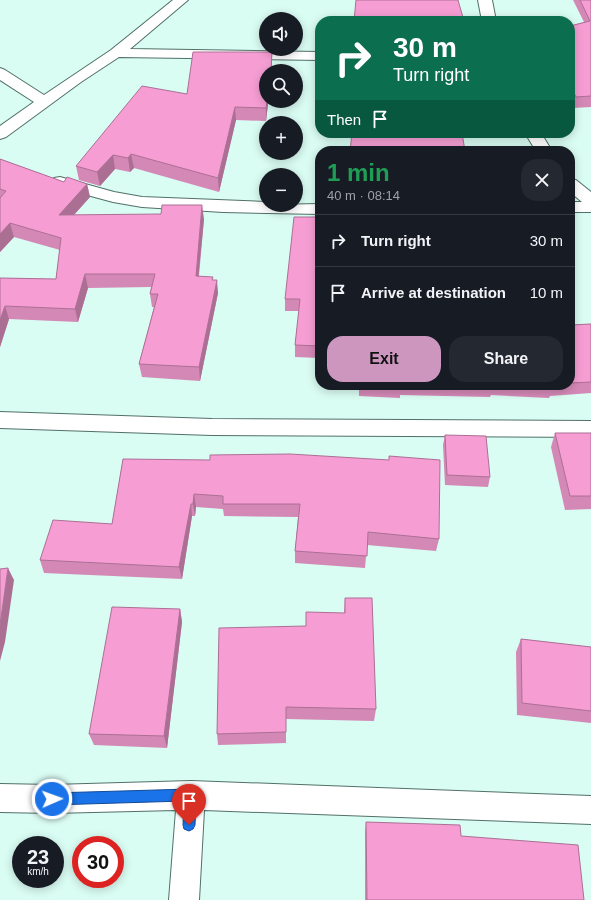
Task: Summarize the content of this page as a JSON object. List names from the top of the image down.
{
  "page": {
    "map_buttons": ["+", "−"],
    "turn": ["30 m", "Turn right"],
    "then": "Then",
    "heading": ["1 min", "40 m · 08:14"],
    "list": [
      {
        "name": "Turn right",
        "value": "30 m"
      },
      {
        "name": "Arrive at destination",
        "value": "10 m"
      }
    ],
    "buttons": ["Exit", "Share"],
    "speed": "23 km/h",
    "limit": "30"
  }
}
